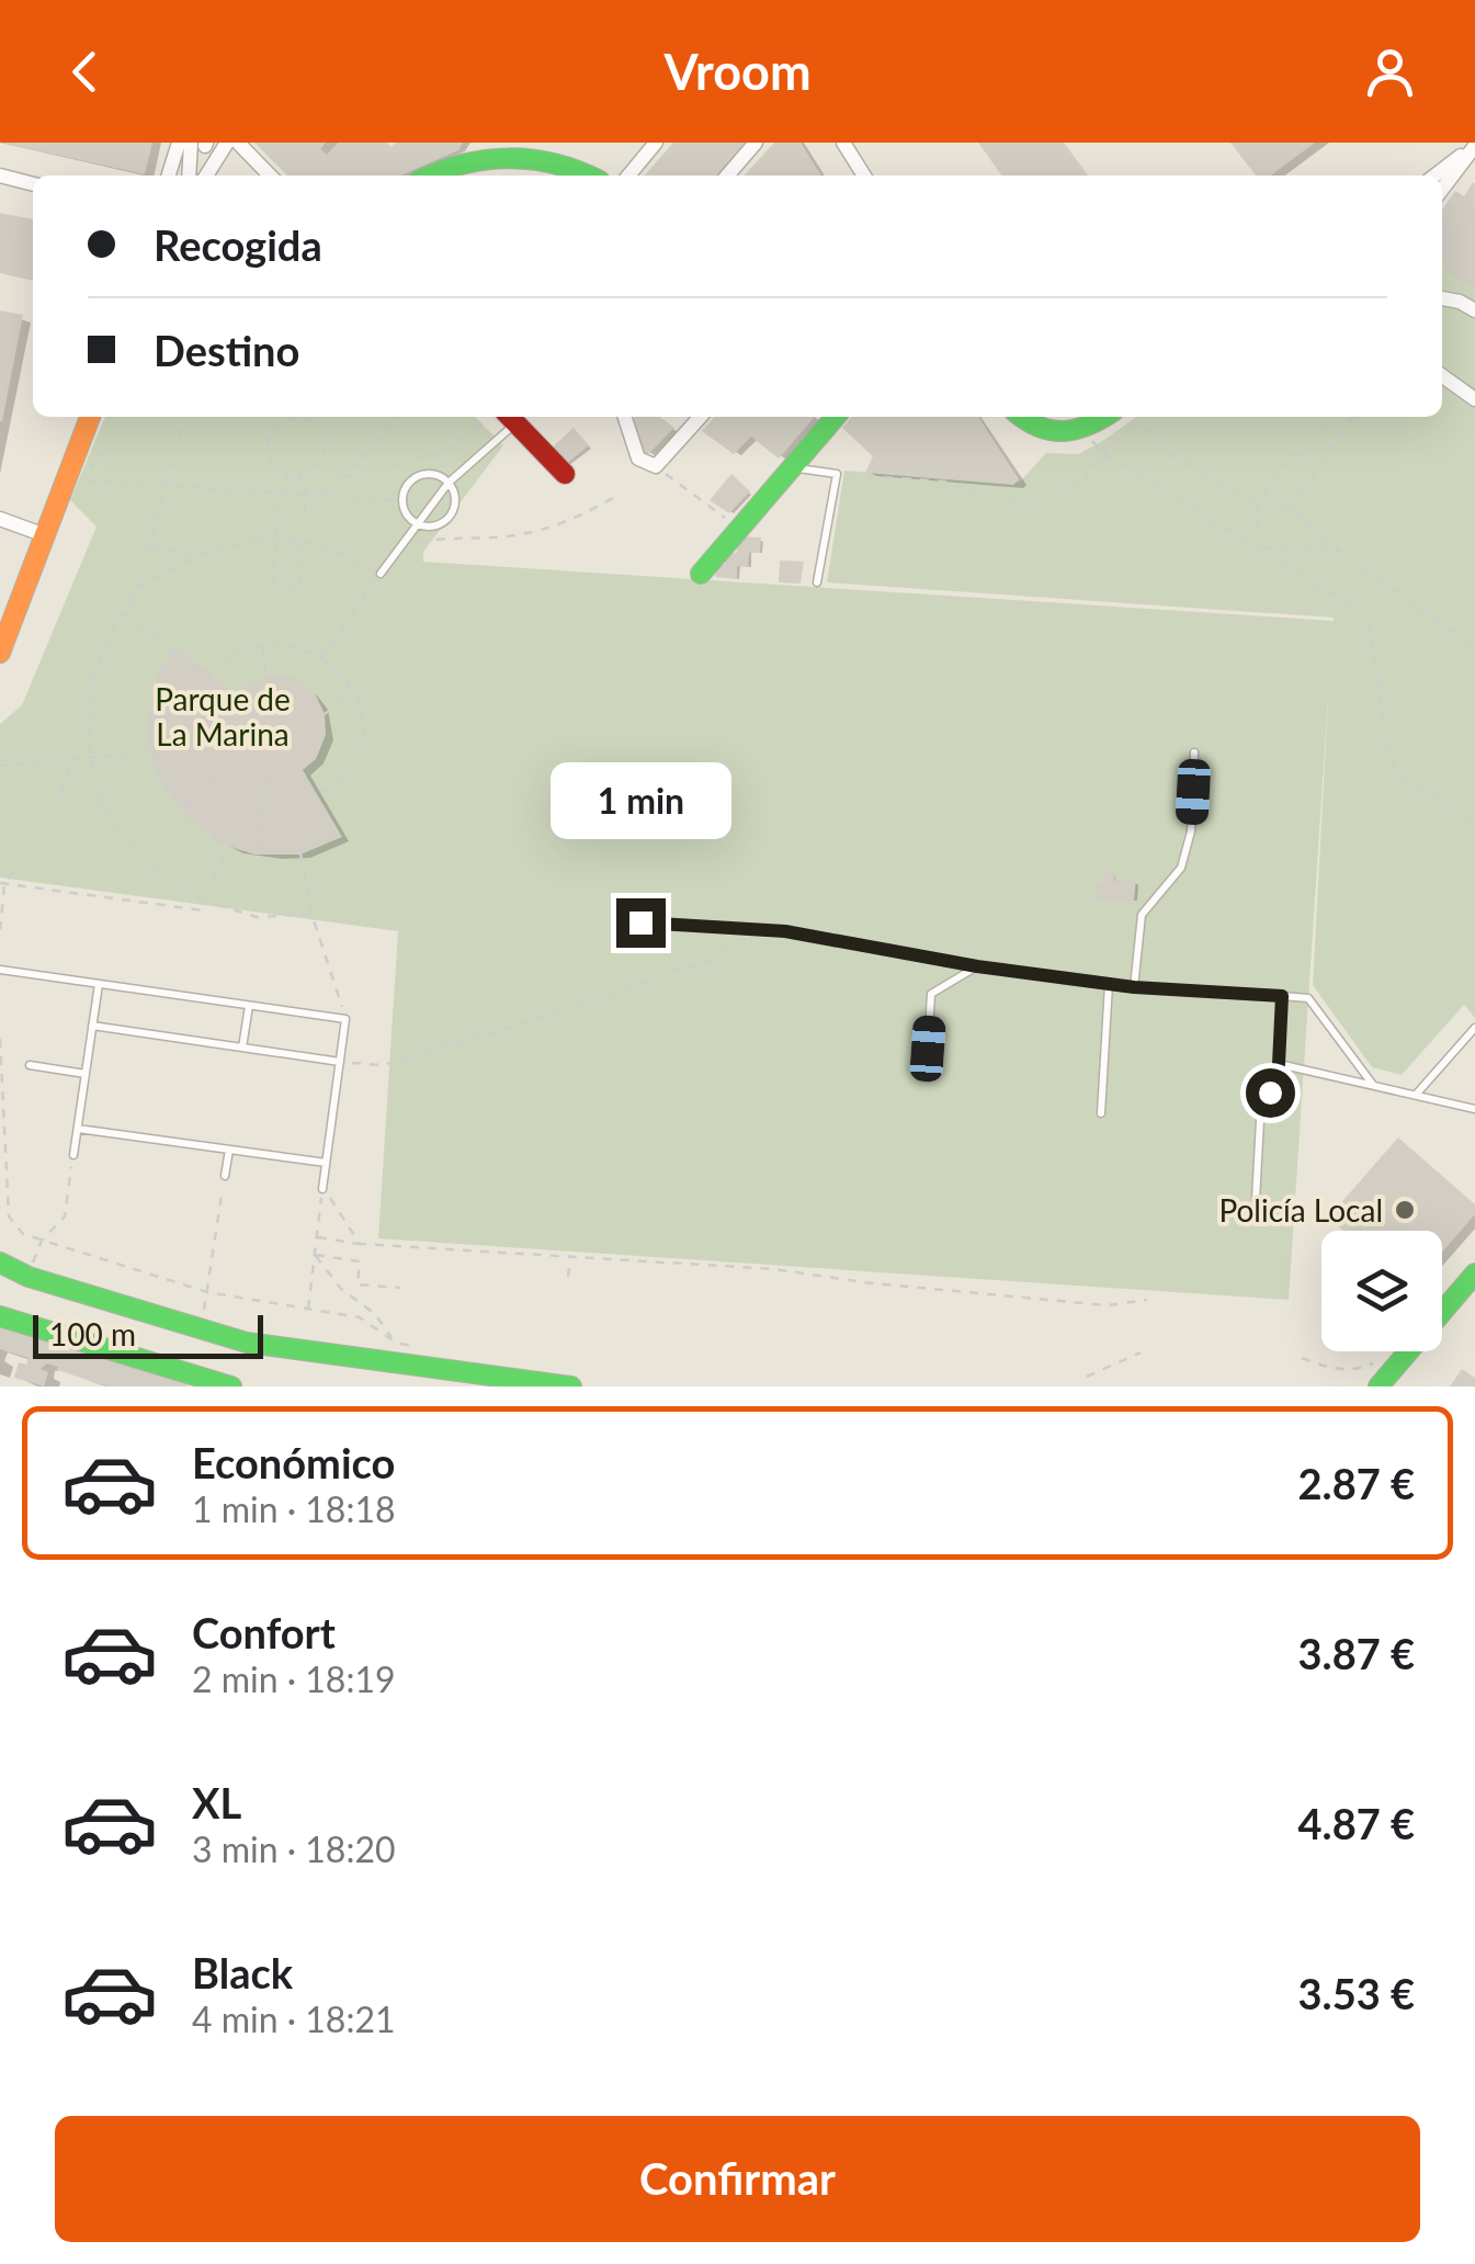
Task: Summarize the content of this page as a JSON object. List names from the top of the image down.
{
  "parks": ["Parque de La Marina"],
  "places": ["Policía Local"],
  "scale_bar": "100 m",
  "page": {
    "header": "Vroom",
    "banner": ["Recogida", "Destino"],
    "bubble": "1 min",
    "scale": "100 m",
    "list": [
      {
        "name": "Económico",
        "note": "1 min · 18:18",
        "value": "2.87 €"
      },
      {
        "name": "Confort",
        "note": "2 min · 18:19",
        "value": "3.87 €"
      },
      {
        "name": "XL",
        "note": "3 min · 18:20",
        "value": "4.87 €"
      },
      {
        "name": "Black",
        "note": "4 min · 18:21",
        "value": "3.53 €"
      }
    ],
    "buttons": "Confirmar"
  }
}
